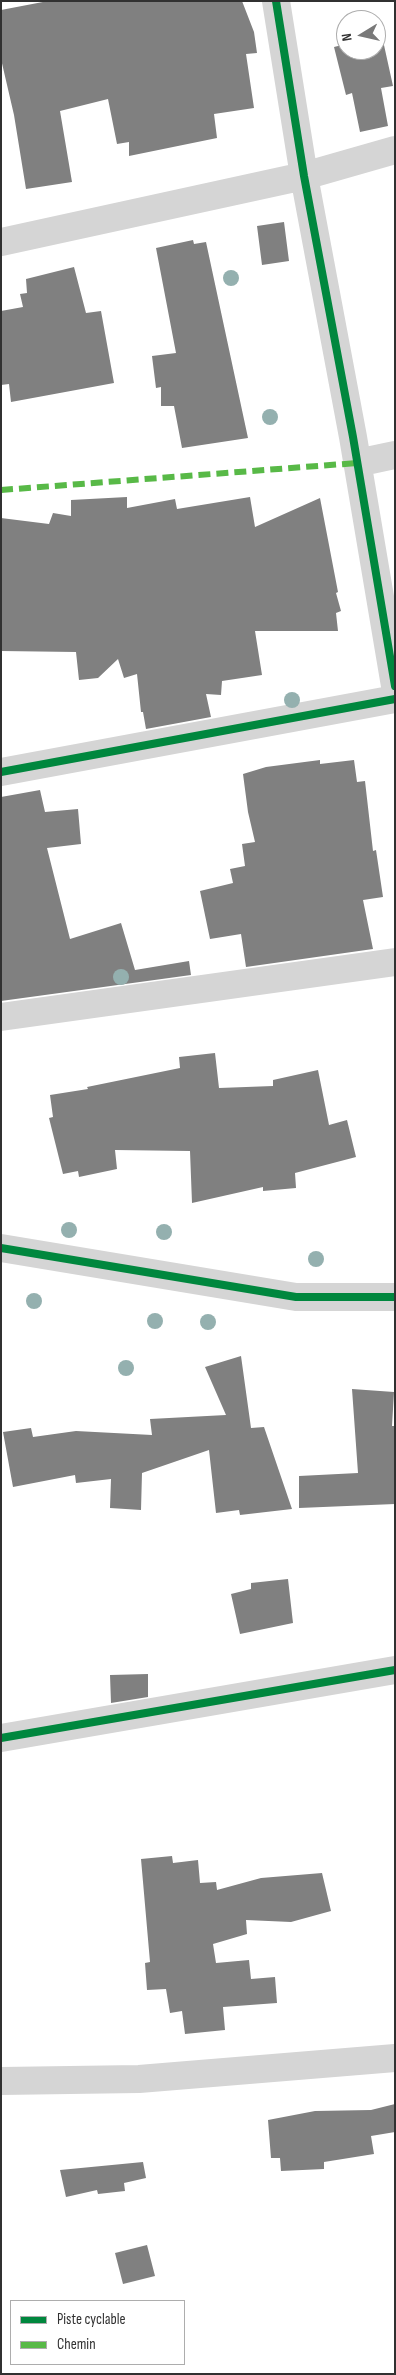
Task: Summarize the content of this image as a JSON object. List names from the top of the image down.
{
  "legend": ["Piste cyclable", "Chemin"],
  "north": "left"
}
